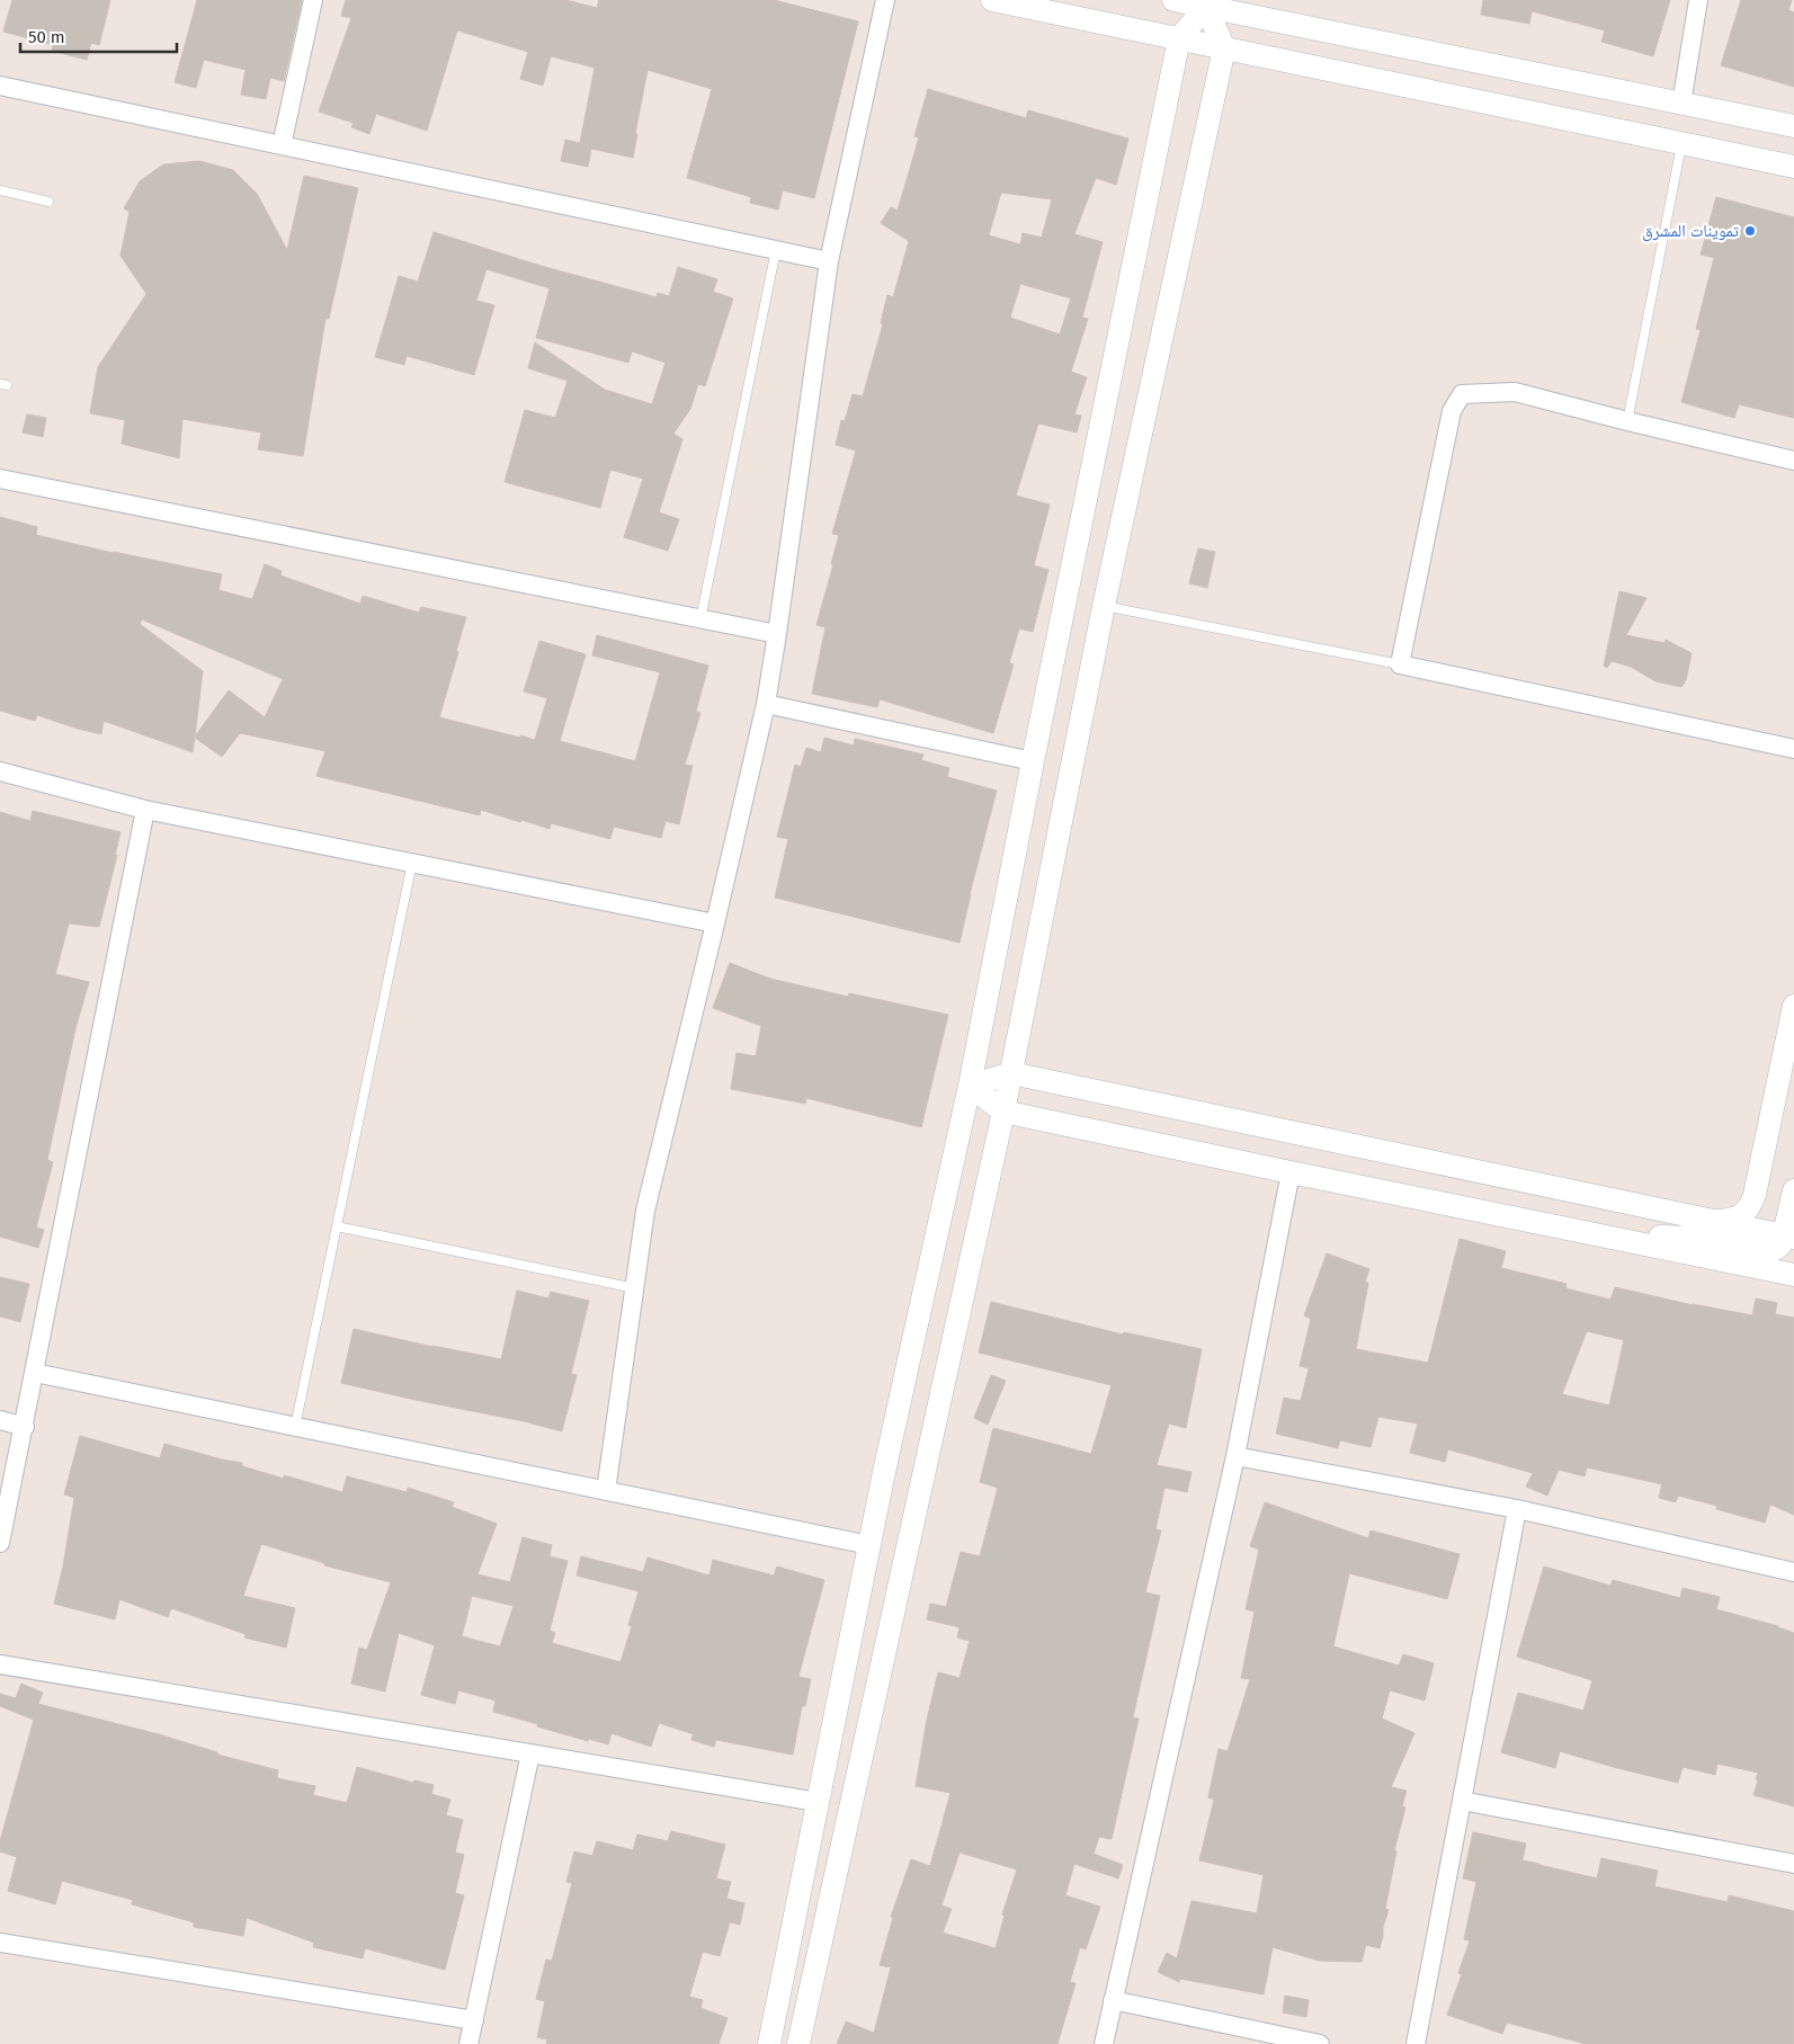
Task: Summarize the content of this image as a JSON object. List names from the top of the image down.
{
  "places": ["تموينات المشرق"],
  "scale_bar": "50 m"
}
